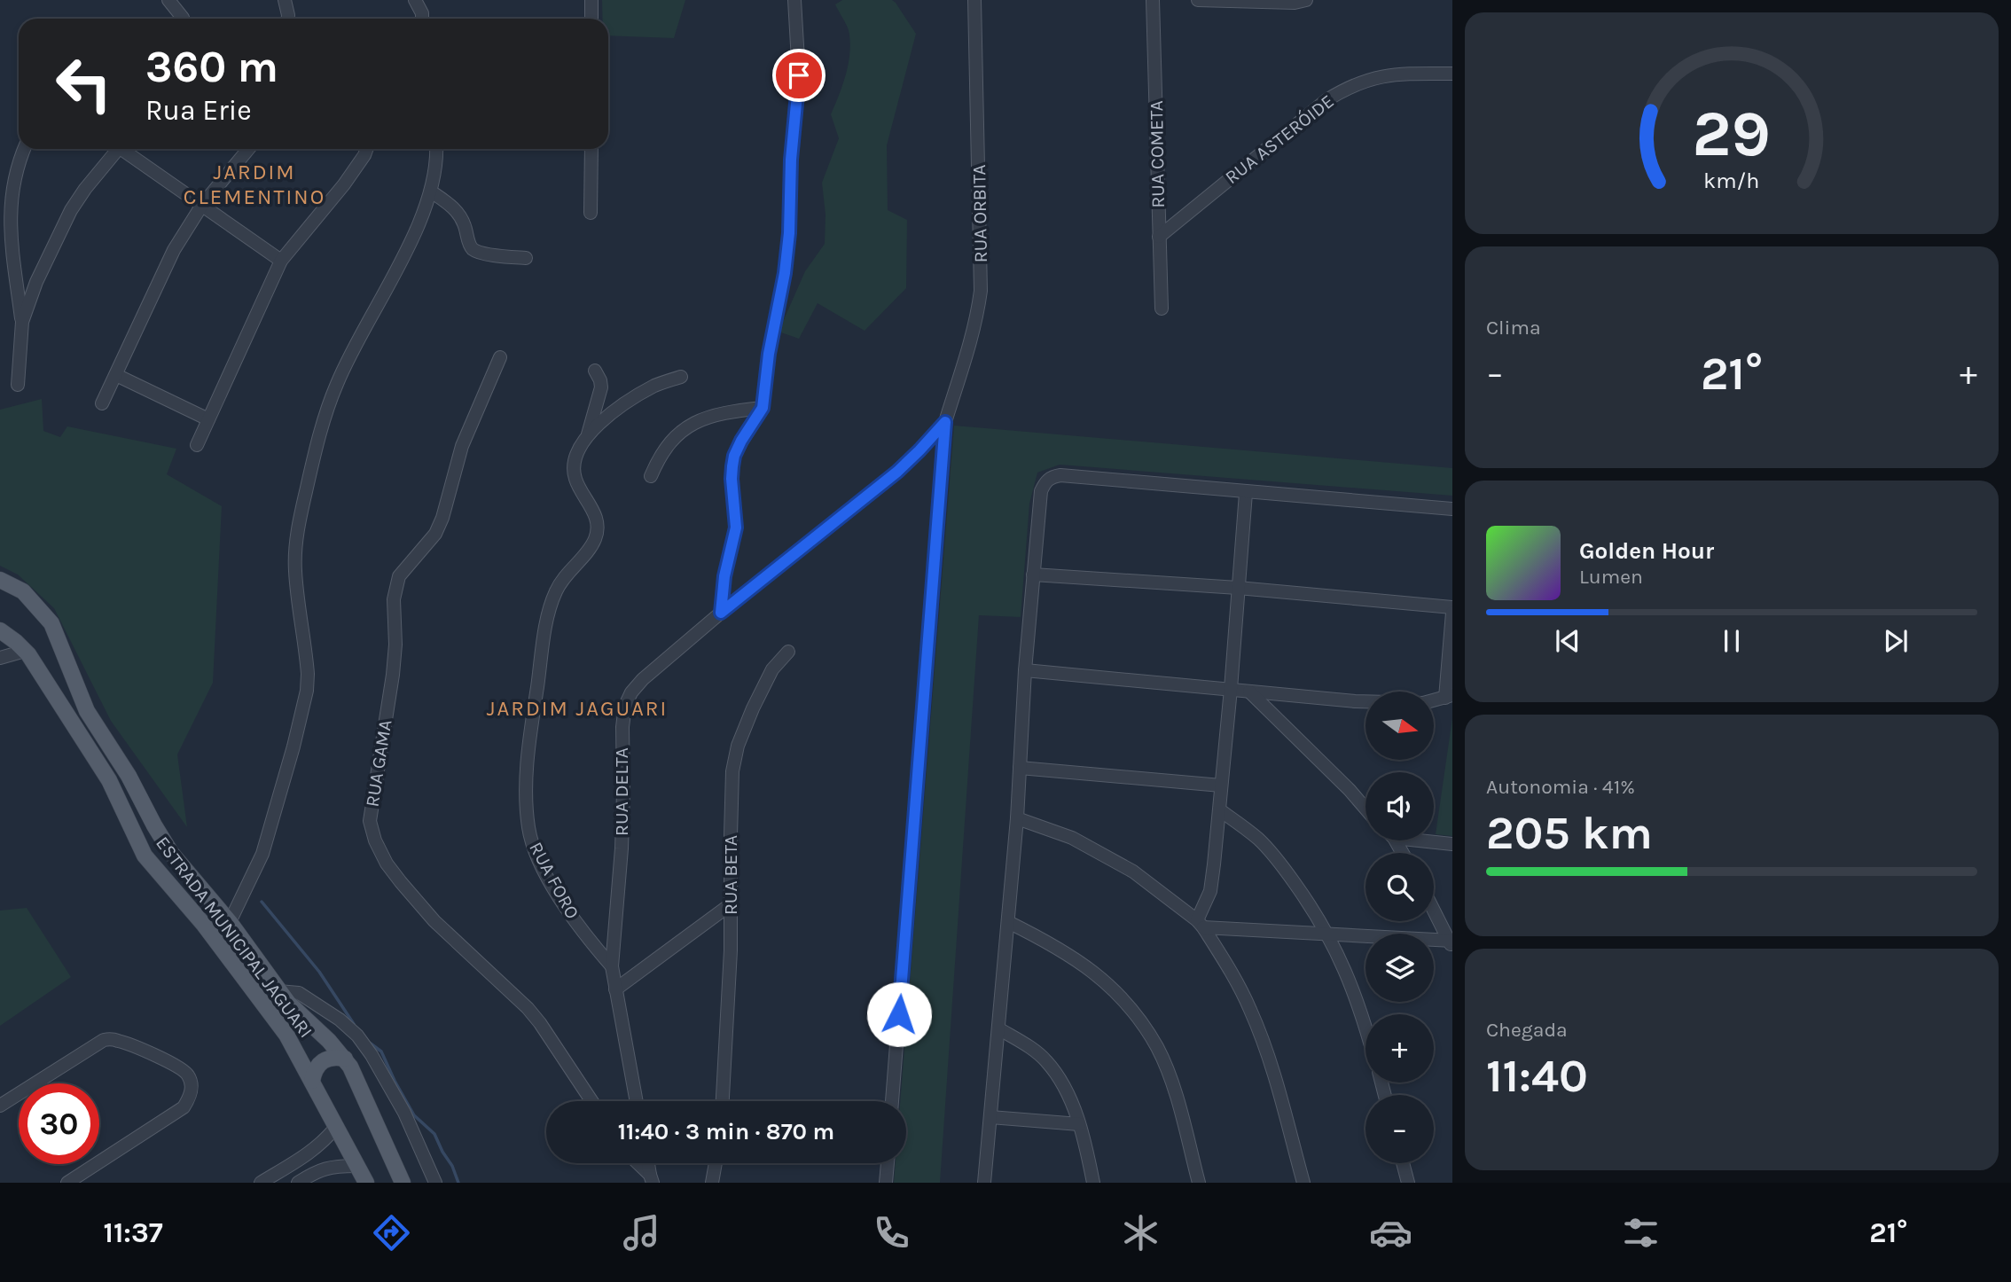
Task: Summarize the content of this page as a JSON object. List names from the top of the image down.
{
  "streets": {
    "main road": ["ESTRADA MUNICIPAL JAGUARI"],
    "street": [
      "RUA ASTERÓIDE",
      "RUA COMETA",
      "RUA ORBITA",
      "RUA GAMA",
      "RUA DELTA",
      "RUA BETA",
      "RUA FORO"
    ]
  },
  "crossings": [
    ["RUA ASTERÓIDE", "RUA COMETA"],
    ["RUA ORBITA", "RUA DELTA"],
    ["RUA DELTA", "RUA FORO"]
  ],
  "districts": ["JARDIM CLEMENTINO", "JARDIM JAGUARI"],
  "north": "right",
  "page": {
    "turn": ["360 m", "Rua Erie"],
    "tile": [
      "Clima",
      ["Autonomia · 41%", "205 km"],
      ["Chegada", "11:40"]
    ],
    "heat": ["−", "21°", "+"],
    "song": ["Golden Hour", "Lumen"],
    "map_buttons": ["+", "−"],
    "limit": "30",
    "trip": "11:40 · 3 min · 870 m",
    "tabs": ["11:37", "21°"],
    "gauge": ["29", "km/h"]
  }
}
